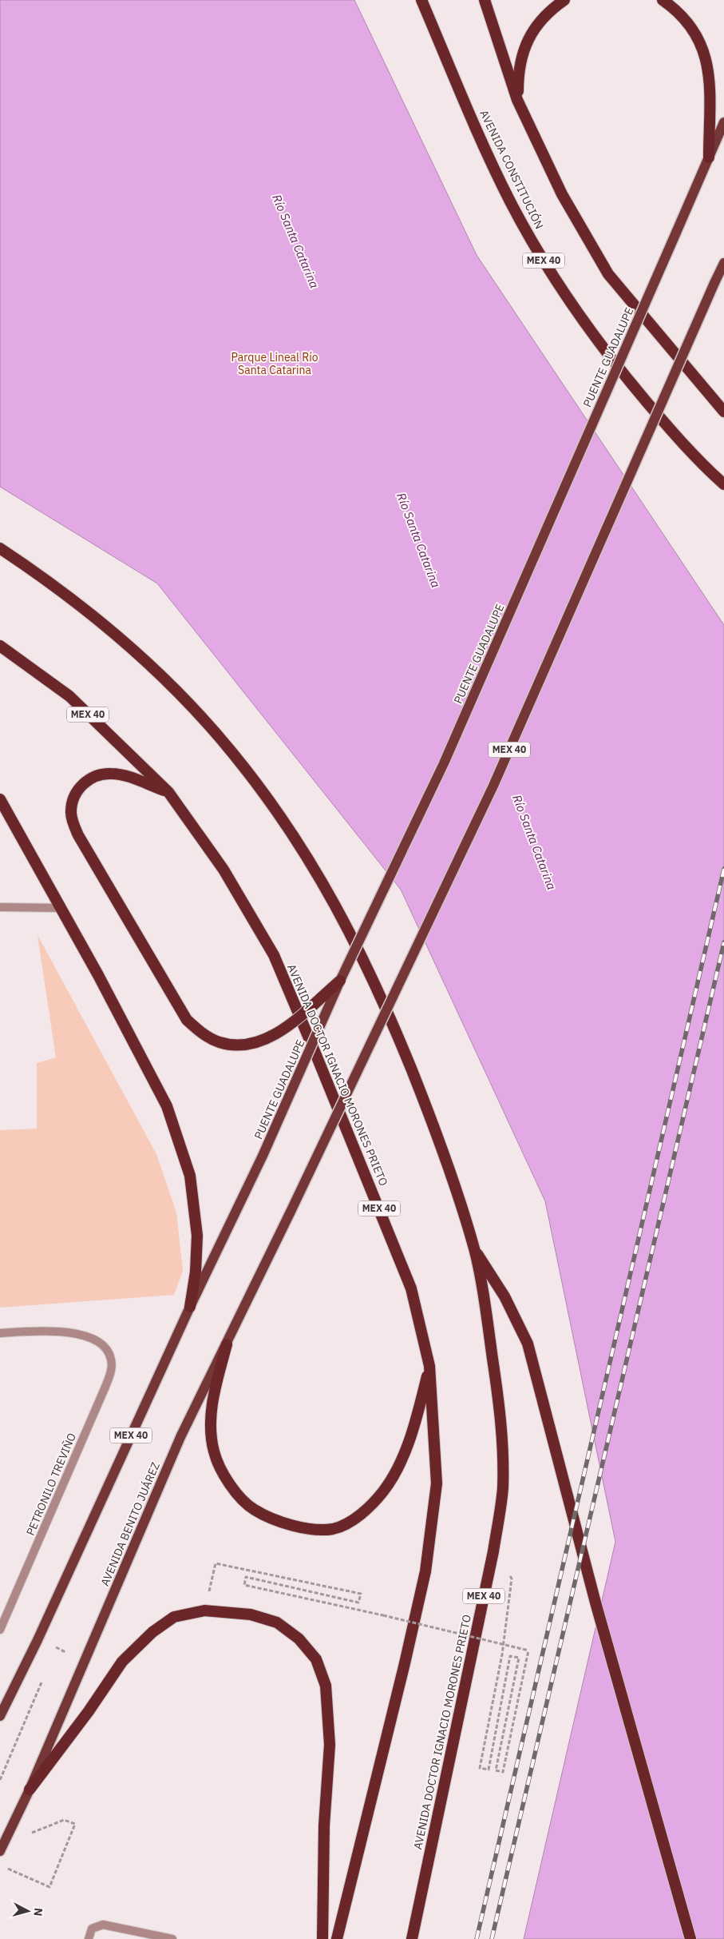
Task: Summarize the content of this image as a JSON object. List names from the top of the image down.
{
  "streets": {
    "highway": ["AVENIDA CONSTITUCIÓN", "MEX 40", "AVENIDA DOCTOR IGNACIO MORONES PRIETO"],
    "main road": ["PUENTE GUADALUPE", "AVENIDA BENITO JUÁREZ"],
    "street": ["PETRONILO TREVIÑO"]
  },
  "crossings": [
    ["MEX 40", "PUENTE GUADALUPE"]
  ],
  "water": ["Río Santa Catarina"],
  "parks": ["Parque Lineal Río Santa Catarina"],
  "north": "right"
}
